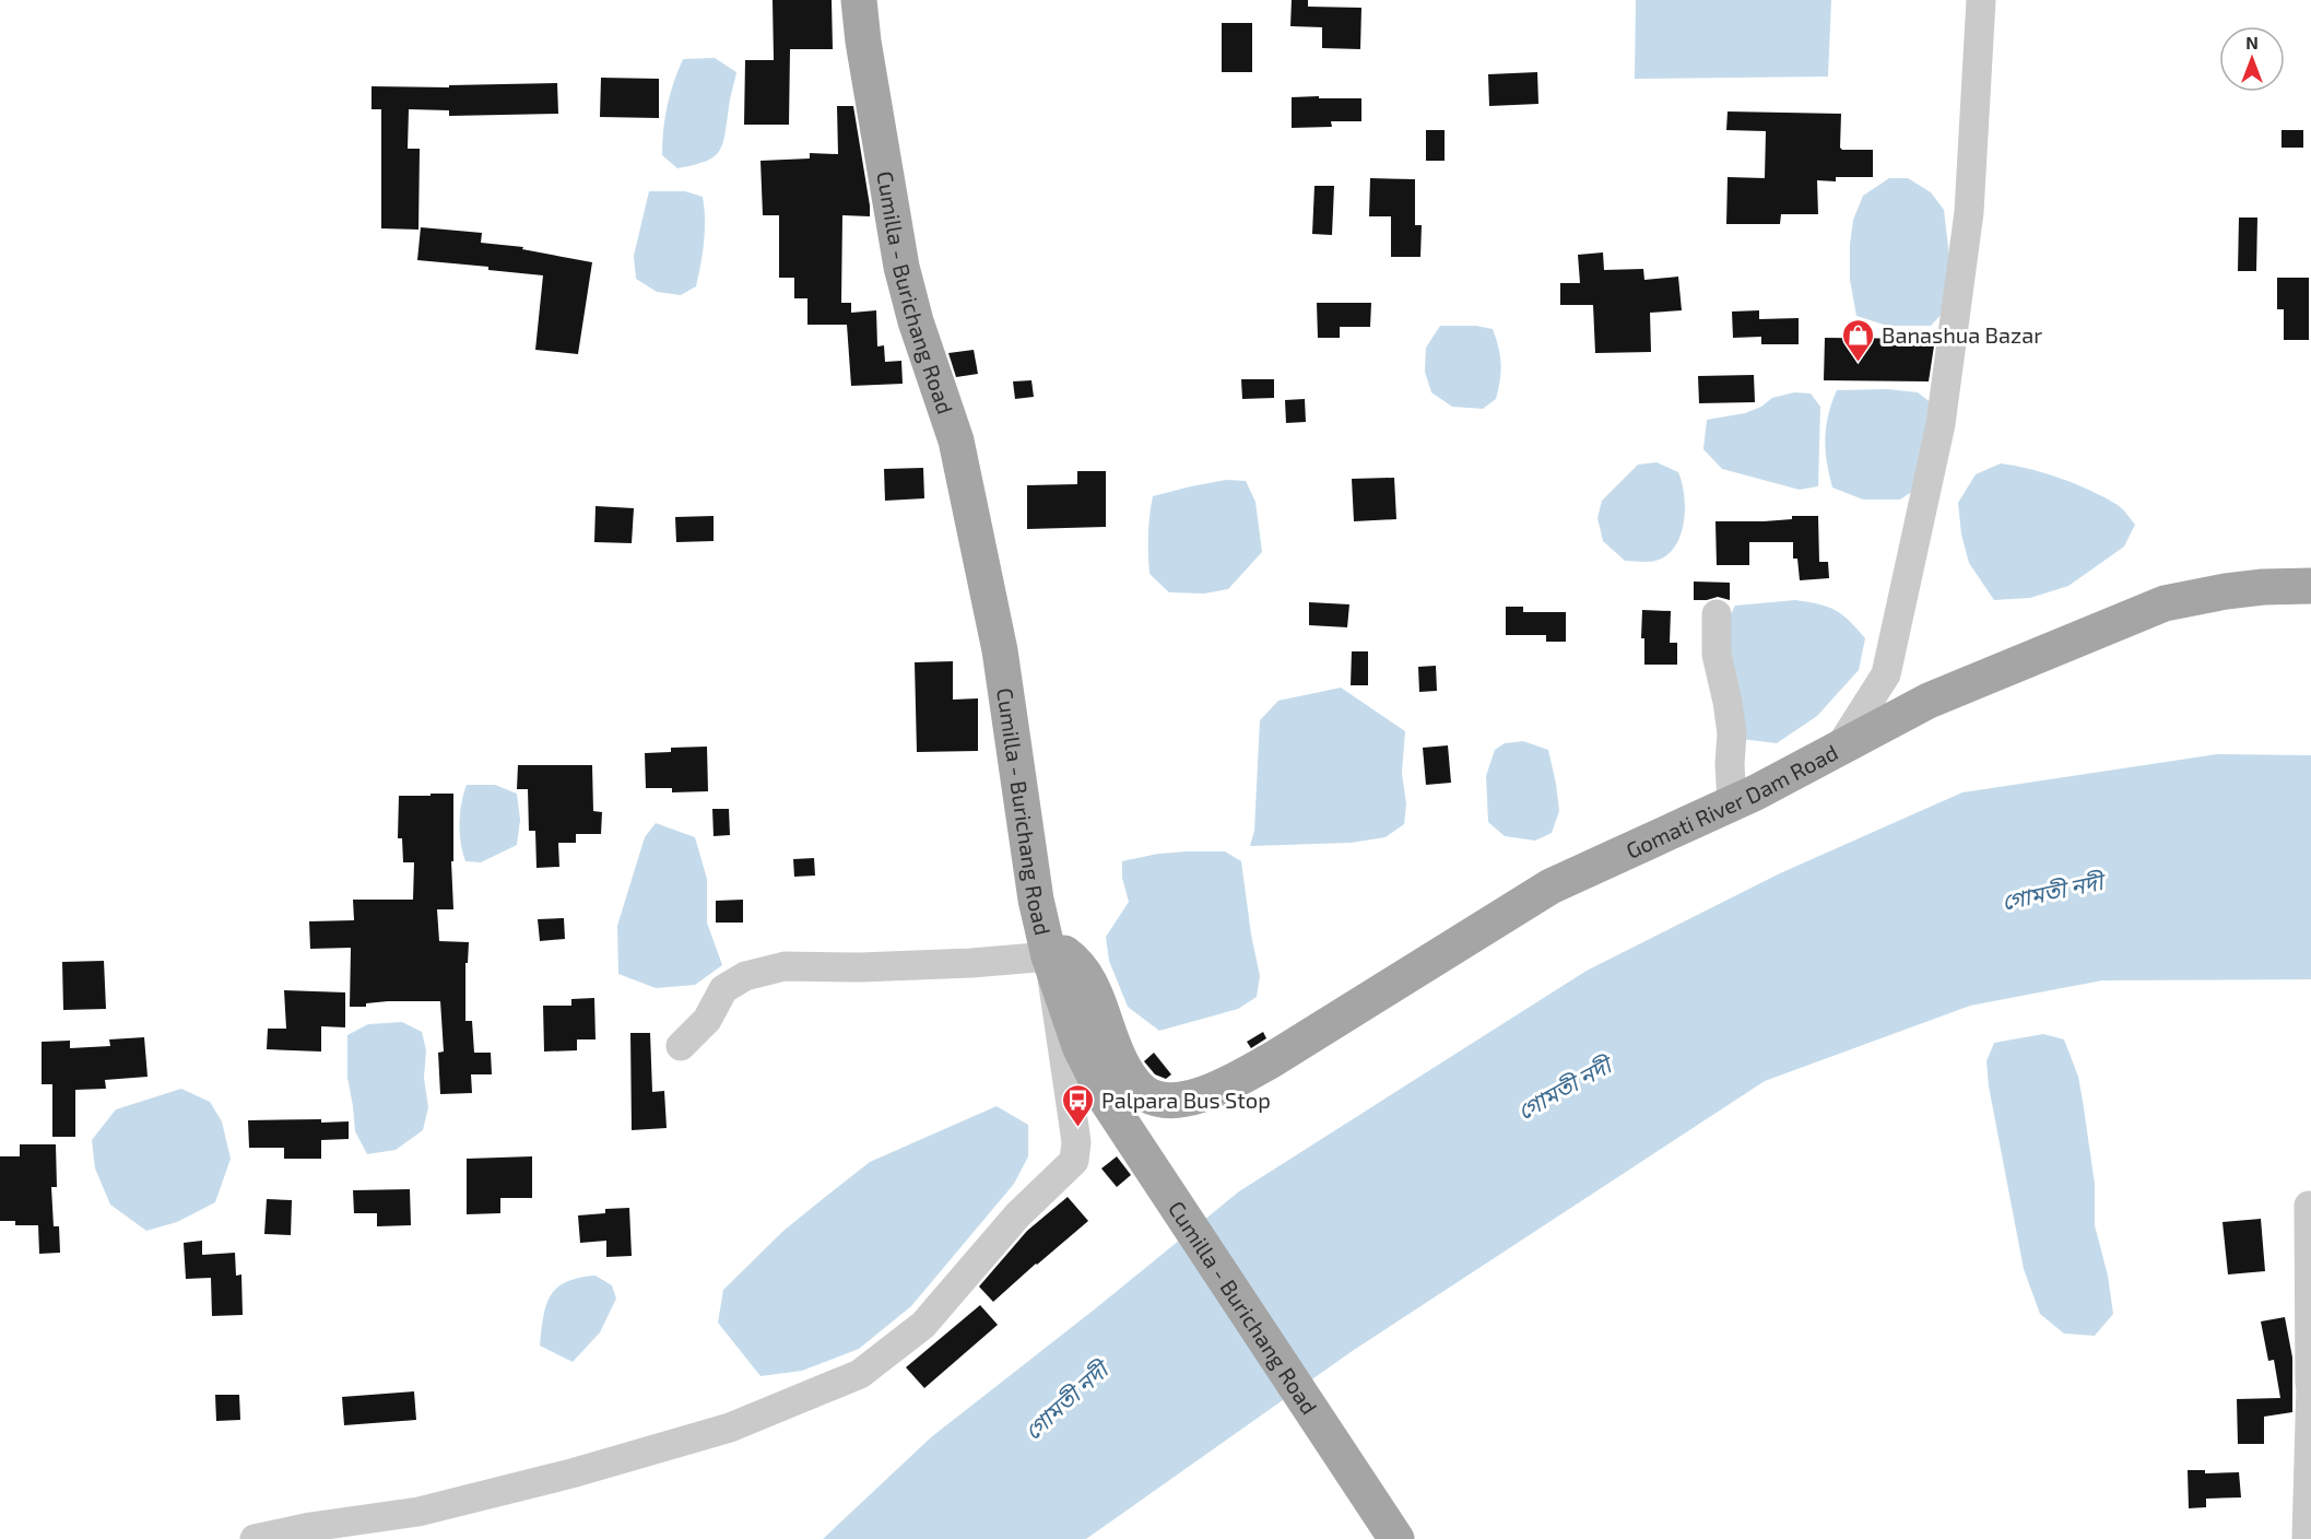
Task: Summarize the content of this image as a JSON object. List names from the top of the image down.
{
  "streets": {
    "main road": ["Cumilla - Burichang Road", "Gomati River Dam Road"]
  },
  "crossings": [
    ["Cumilla - Burichang Road", "Gomati River Dam Road"]
  ],
  "water": ["গোমতী নদী"],
  "places": {
    "shop": ["Banashua Bazar"],
    "bus stop": ["Palpara Bus Stop"]
  },
  "north": "top"
}
